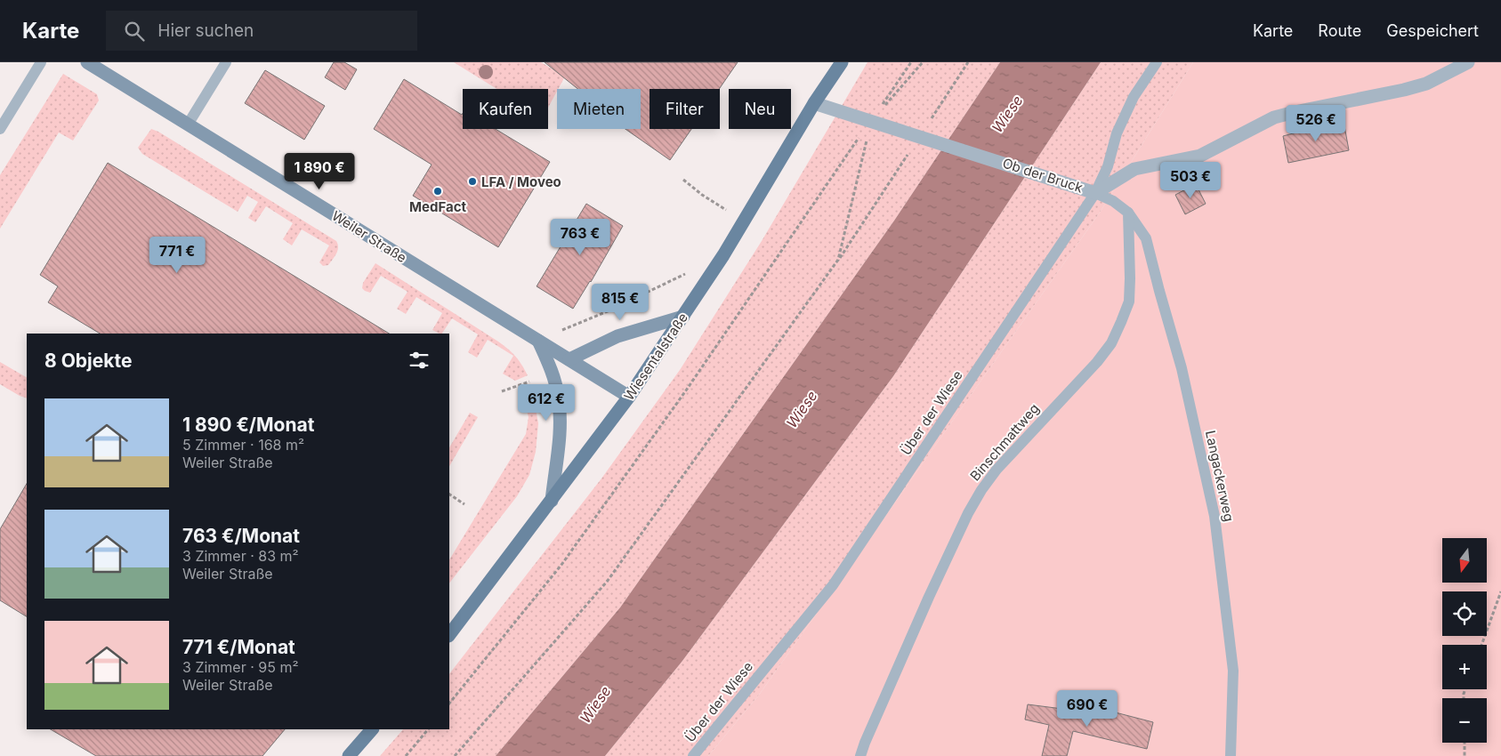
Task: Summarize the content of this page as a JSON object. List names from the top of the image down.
{
  "streets": {
    "main road": ["Wiesentalstraße"],
    "street": ["Ob der Bruck", "Weiler Straße"],
    "lane": ["Über der Wiese", "Binschmattweg", "Langackerweg"]
  },
  "crossings": [
    ["Ob der Bruck", "Wiesentalstraße"],
    ["Ob der Bruck", "Über der Wiese"],
    ["Weiler Straße", "Wiesentalstraße"],
    ["Binschmattweg", "Langackerweg"]
  ],
  "water": ["Wiese"],
  "places": ["LFA / Moveo", "MedFact"],
  "north": "bottom",
  "page": {
    "header": "Karte",
    "search": "Hier suchen",
    "nav": ["Karte", "Route", "Gespeichert"],
    "chip": [
      "Kaufen",
      "Mieten",
      "Filter",
      "Neu"
    ],
    "price": [
      "526 €",
      "1 890 €",
      "503 €",
      "763 €",
      "771 €",
      "815 €",
      "612 €",
      "690 €"
    ],
    "heading": "8 Objekte",
    "list": [
      {
        "name": "1 890 €/Monat",
        "note": "5 Zimmer · 168 m² · Weiler Straße"
      },
      {
        "name": "763 €/Monat",
        "note": "3 Zimmer · 83 m² · Weiler Straße"
      },
      {
        "name": "771 €/Monat",
        "note": "3 Zimmer · 95 m² · Weiler Straße"
      }
    ],
    "map_buttons": ["+", "−"]
  }
}
